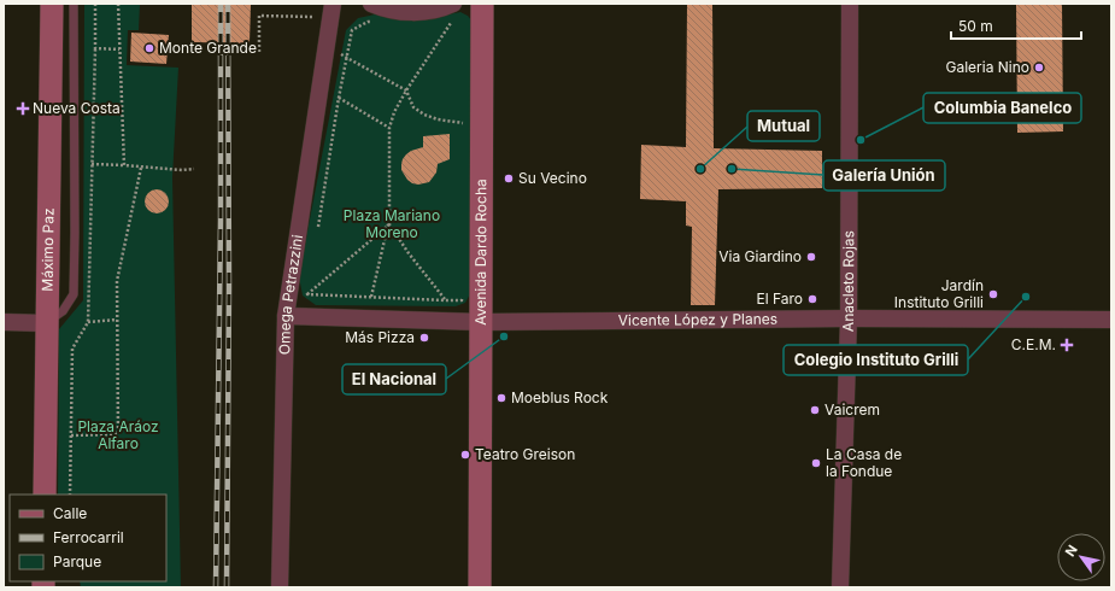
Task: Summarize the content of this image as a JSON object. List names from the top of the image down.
{
  "streets": {
    "main road": ["Máximo Paz", "Avenida Dardo Rocha"],
    "street": ["Anacleto Rojas", "Omega Petrazzini", "Vicente López y Planes"]
  },
  "crossings": [
    ["Avenida Dardo Rocha", "Vicente López y Planes"],
    ["Anacleto Rojas", "Vicente López y Planes"],
    ["Omega Petrazzini", "Vicente López y Planes"]
  ],
  "parks": ["Plaza Mariano Moreno", "Plaza Aráoz Alfaro"],
  "places": {
    "other": [
      "Monte Grande",
      "Galeria Nino",
      "Columbia Banelco",
      "Mutual",
      "Galería Unión",
      "Su Vecino",
      "Via Giardino",
      "Jardín Instituto Grilli",
      "Colegio Instituto Grilli",
      "El Faro",
      "El Nacional",
      "Más Pizza",
      "Moeblus Rock",
      "Vaicrem",
      "Teatro Greison",
      "La Casa de la Fondue"
    ],
    "health": ["Nueva Costa", "C.E.M."]
  },
  "legend": ["Calle", "Ferrocarril", "Parque"],
  "scale_bar": "50 m",
  "north": "top left"
}
